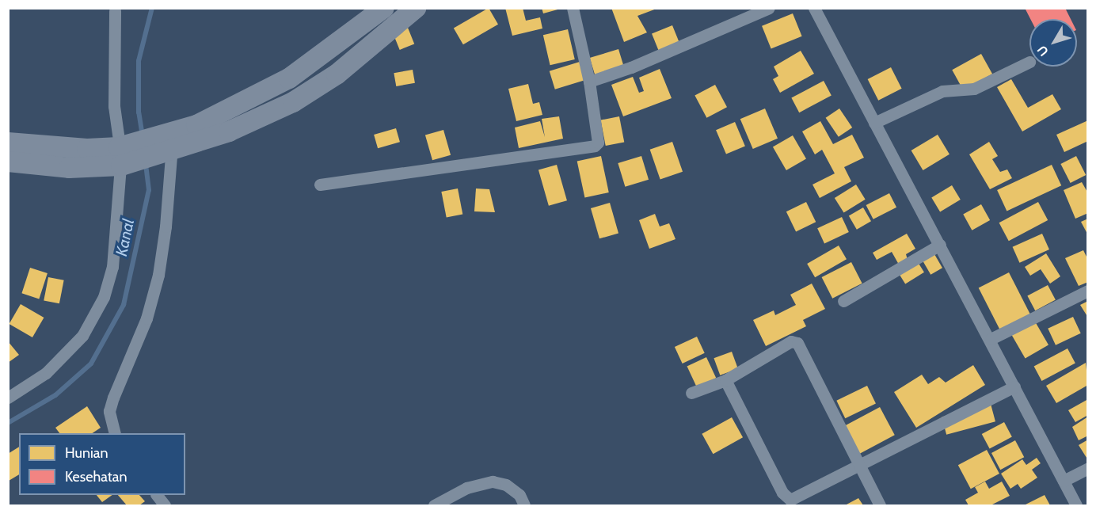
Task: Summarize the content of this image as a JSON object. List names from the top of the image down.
{
  "water": ["Kanal"],
  "legend": ["Hunian", "Kesehatan"],
  "north": "bottom left"
}
